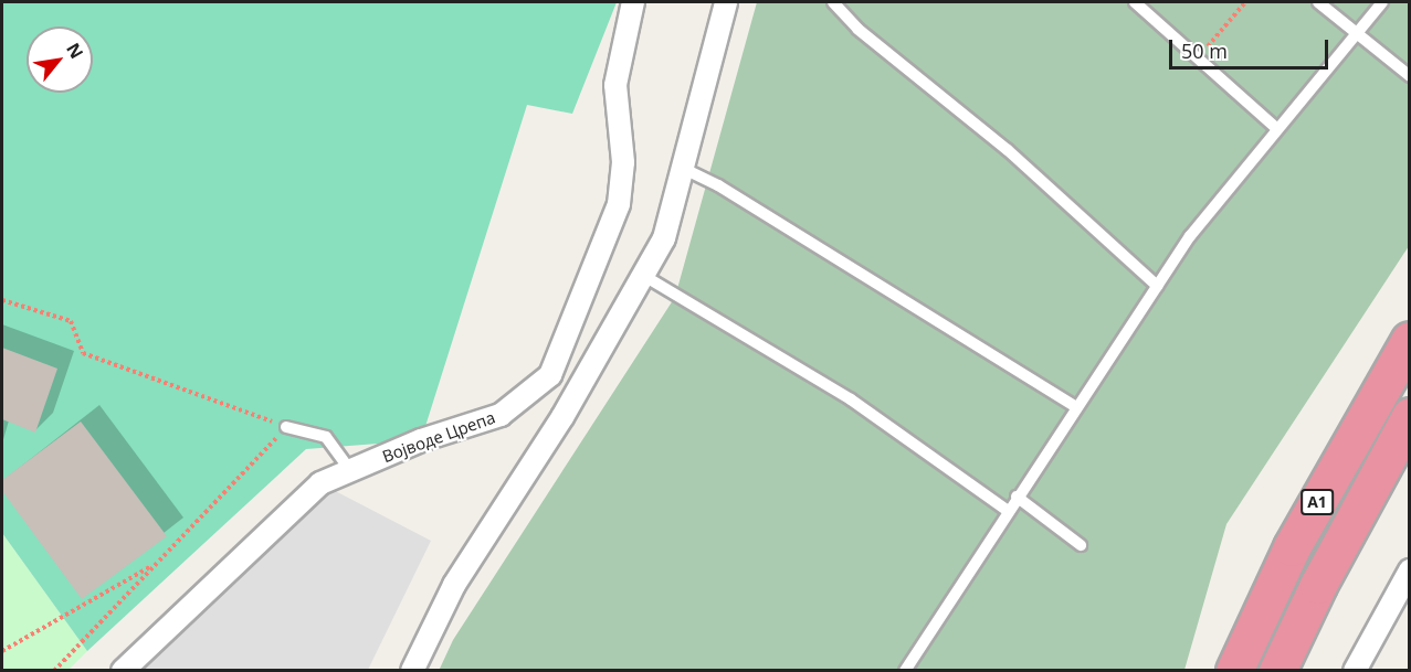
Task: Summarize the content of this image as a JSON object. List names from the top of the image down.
{
  "streets": {
    "highway": ["A1"],
    "street": ["Војводе Црепа"]
  },
  "scale_bar": "50 m",
  "north": "top right"
}
